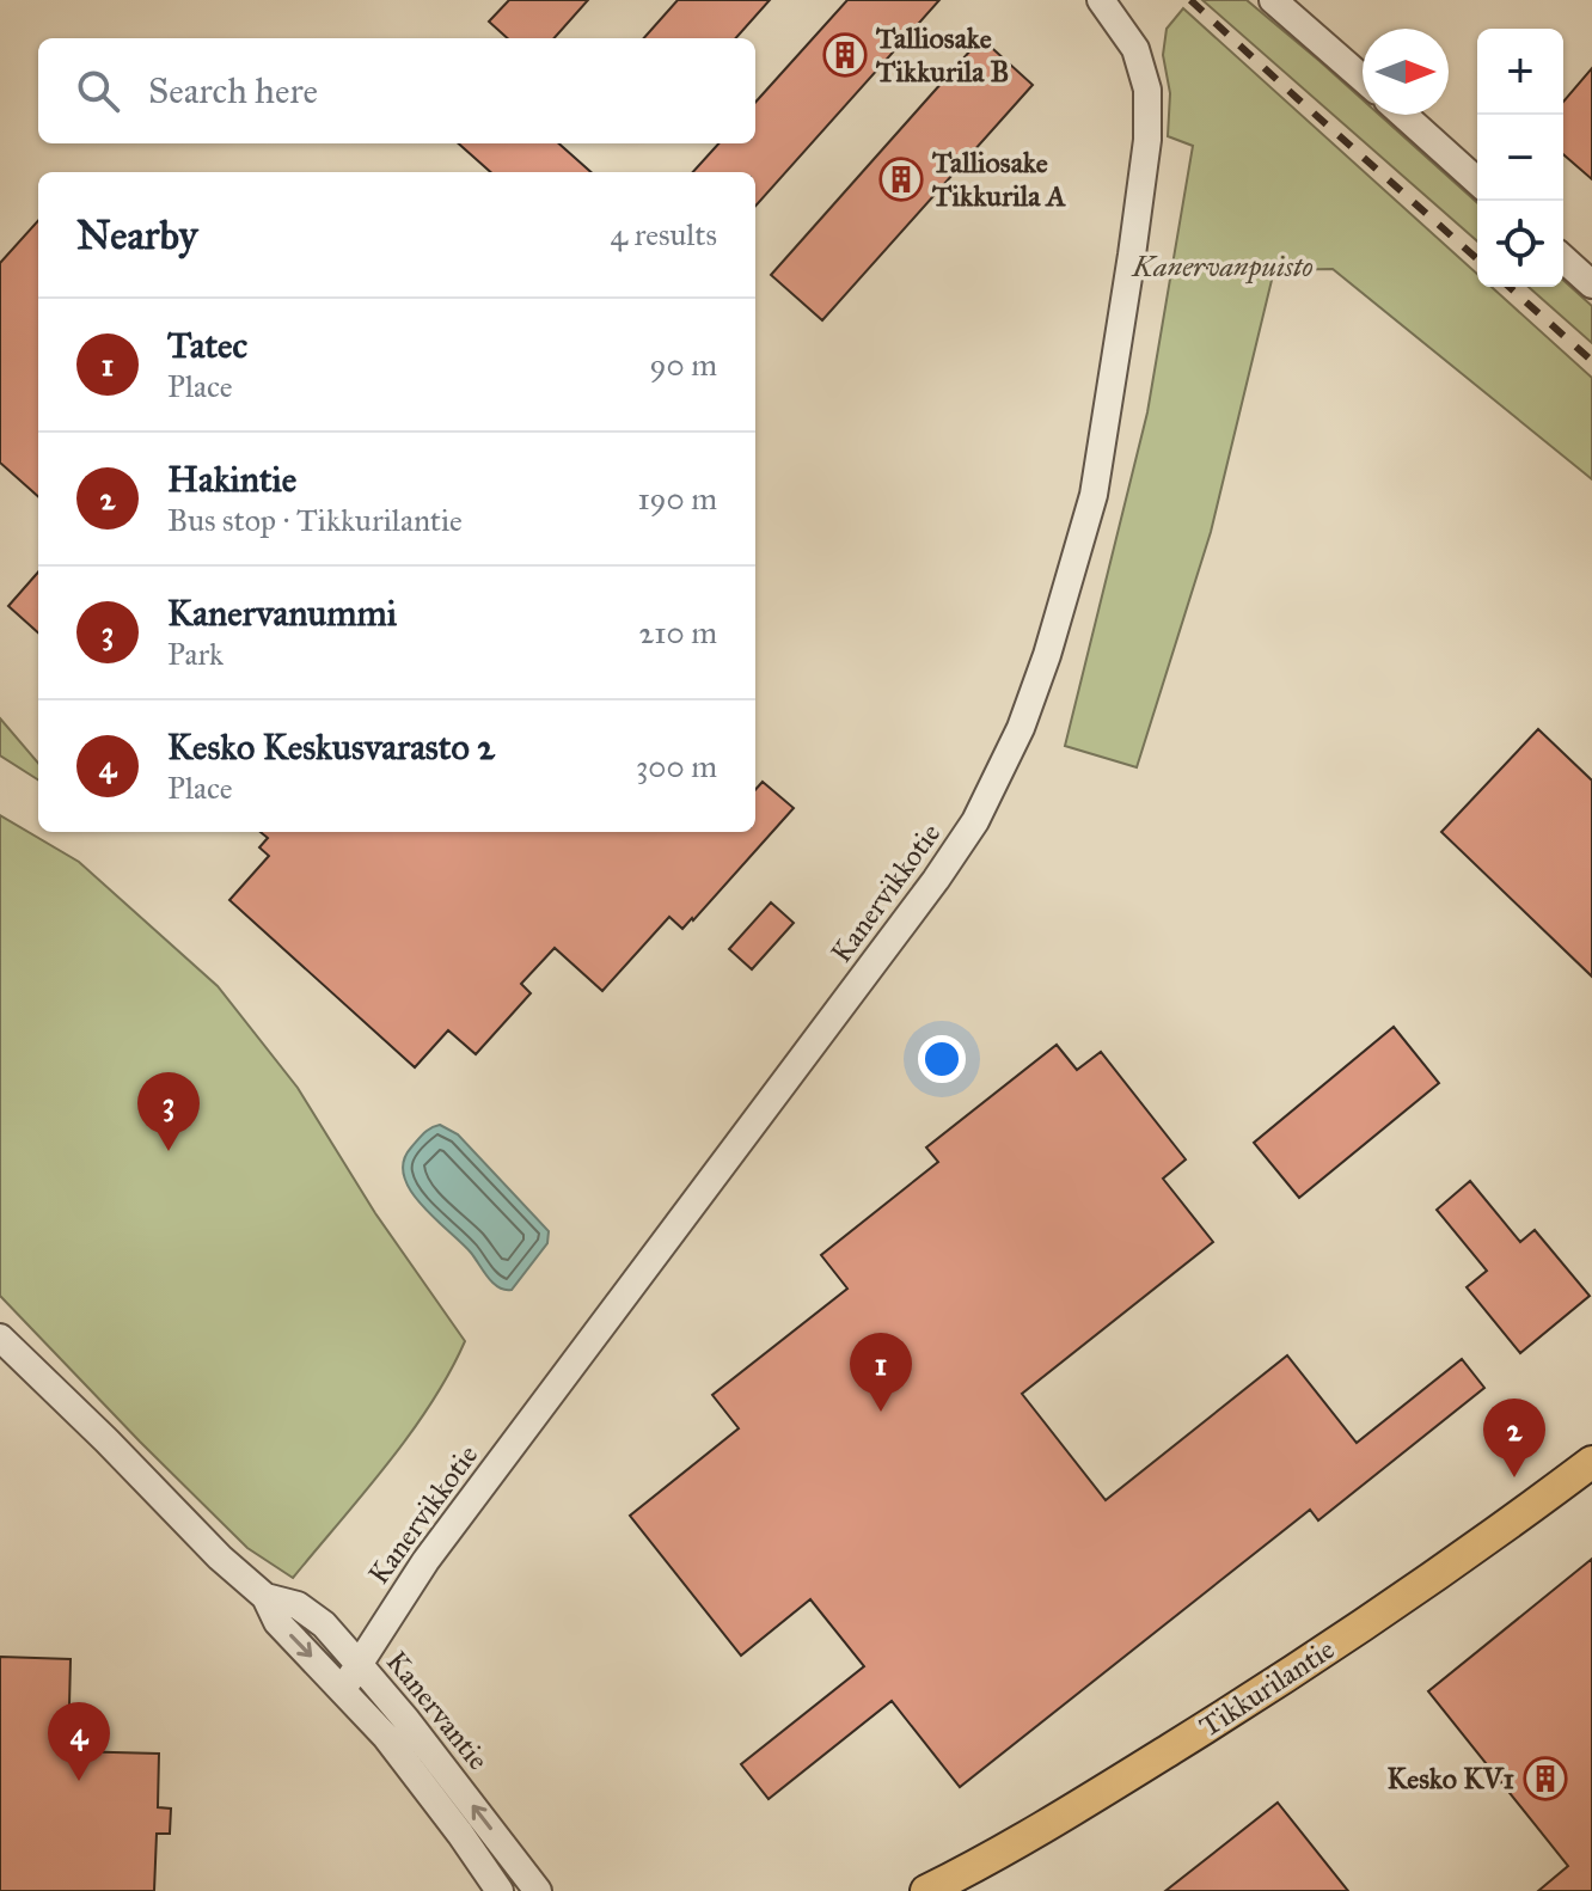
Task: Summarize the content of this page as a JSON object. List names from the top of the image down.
{
  "streets": {
    "main road": ["Tikkurilantie"],
    "street": ["Kanervikkotie", "Kanervantie"]
  },
  "crossings": [
    ["Kanervikkotie", "Kanervantie"]
  ],
  "parks": ["Kanervanpuisto"],
  "places": {
    "building": ["Talliosake Tikkurila B", "Talliosake Tikkurila A", "Kesko KV1"]
  },
  "north": "right",
  "page": {
    "map_buttons": ["+", "−"],
    "search": "Search here",
    "heading": ["Nearby", "4 results"],
    "list": [
      {
        "mark": "1",
        "name": "Tatec",
        "note": "Place",
        "value": "90 m"
      },
      {
        "mark": "2",
        "name": "Hakintie",
        "note": "Bus stop · Tikkurilantie",
        "value": "190 m"
      },
      {
        "mark": "3",
        "name": "Kanervanummi",
        "note": "Park",
        "value": "210 m"
      },
      {
        "mark": "4",
        "name": "Kesko Keskusvarasto 2",
        "note": "Place",
        "value": "300 m"
      }
    ],
    "pins": [
      "3",
      "1",
      "2",
      "4"
    ]
  }
}
